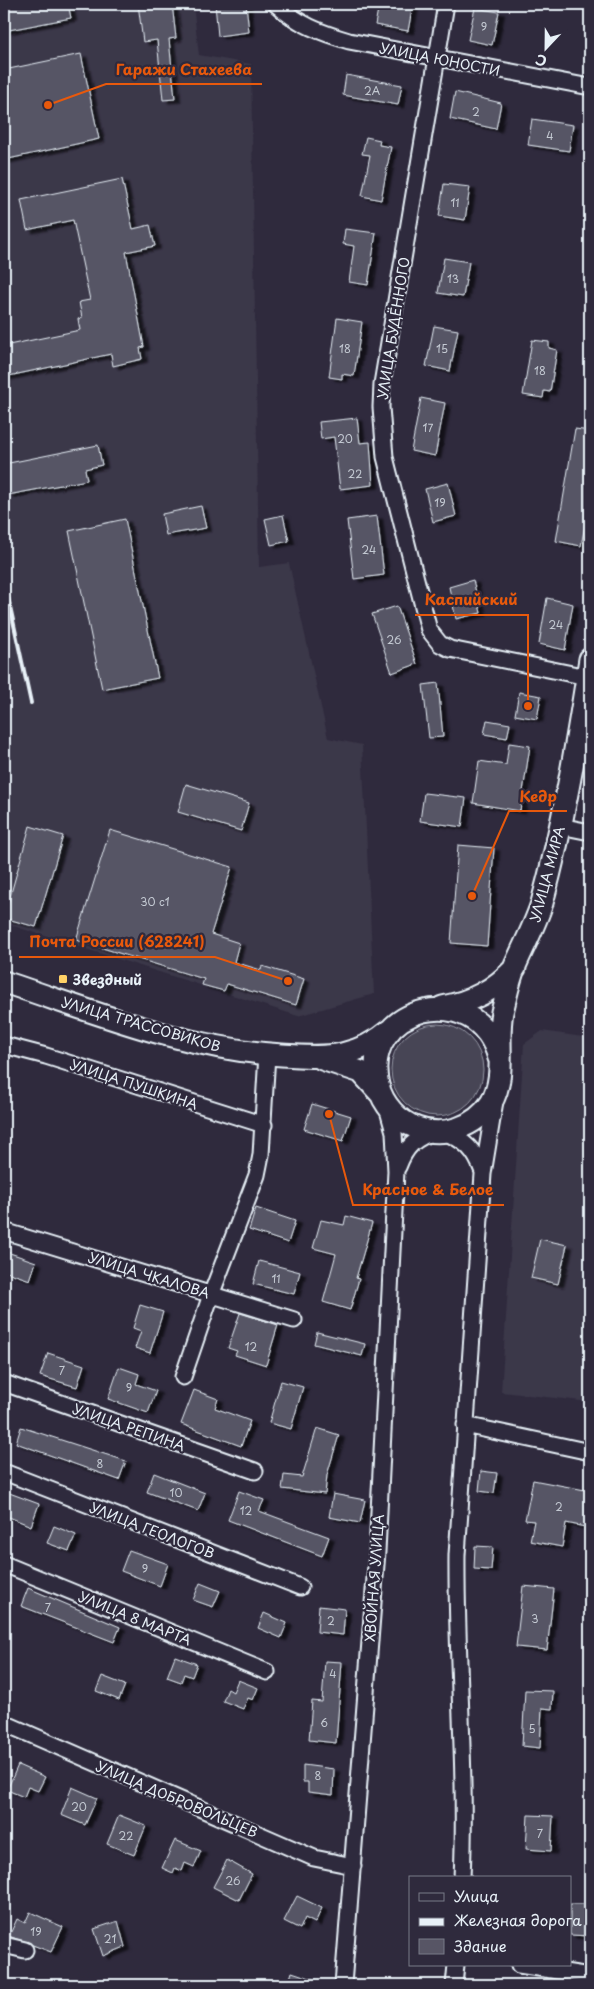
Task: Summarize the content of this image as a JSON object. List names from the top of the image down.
{
  "streets": {
    "main road": ["УЛИЦА МИРА", "УЛИЦА ТРАССОВИКОВ"],
    "street": [
      "УЛИЦА ЮНОСТИ",
      "УЛИЦА БУДЁННОГО",
      "УЛИЦА ПУШКИНА",
      "УЛИЦА ЧКАЛОВА",
      "УЛИЦА РЕПИНА",
      "УЛИЦА ГЕОЛОГОВ",
      "ХВОЙНАЯ УЛИЦА",
      "УЛИЦА 8 МАРТА",
      "УЛИЦА ДОБРОВОЛЬЦЕВ"
    ]
  },
  "crossings": [
    ["УЛИЦА ЮНОСТИ", "УЛИЦА БУДЁННОГО"],
    ["УЛИЦА БУДЁННОГО", "УЛИЦА МИРА"],
    ["УЛИЦА МИРА", "ХВОЙНАЯ УЛИЦА"],
    ["ХВОЙНАЯ УЛИЦА", "УЛИЦА ДОБРОВОЛЬЦЕВ"]
  ],
  "places": {
    "other": [
      "Гаражи Стахеева",
      "Каспийский",
      "Кедр",
      "Почта России (628241)",
      "Красное & Белое"
    ],
    "transit": ["Звездный"]
  },
  "house_numbers": [
    "9",
    "2А",
    "2",
    "4",
    "11",
    "13",
    "18",
    "15",
    "18",
    "17",
    "20",
    "22",
    "19",
    "24",
    "24",
    "26",
    "30 с1",
    "11",
    "12",
    "7",
    "9",
    "8",
    "10",
    "2",
    "12",
    "9",
    "7",
    "3",
    "2",
    "4",
    "6",
    "5",
    "8",
    "20",
    "7",
    "22",
    "26",
    "19",
    "21"
  ],
  "legend": ["Улица", "Железная дорога", "Здание"],
  "north": "bottom"
}
